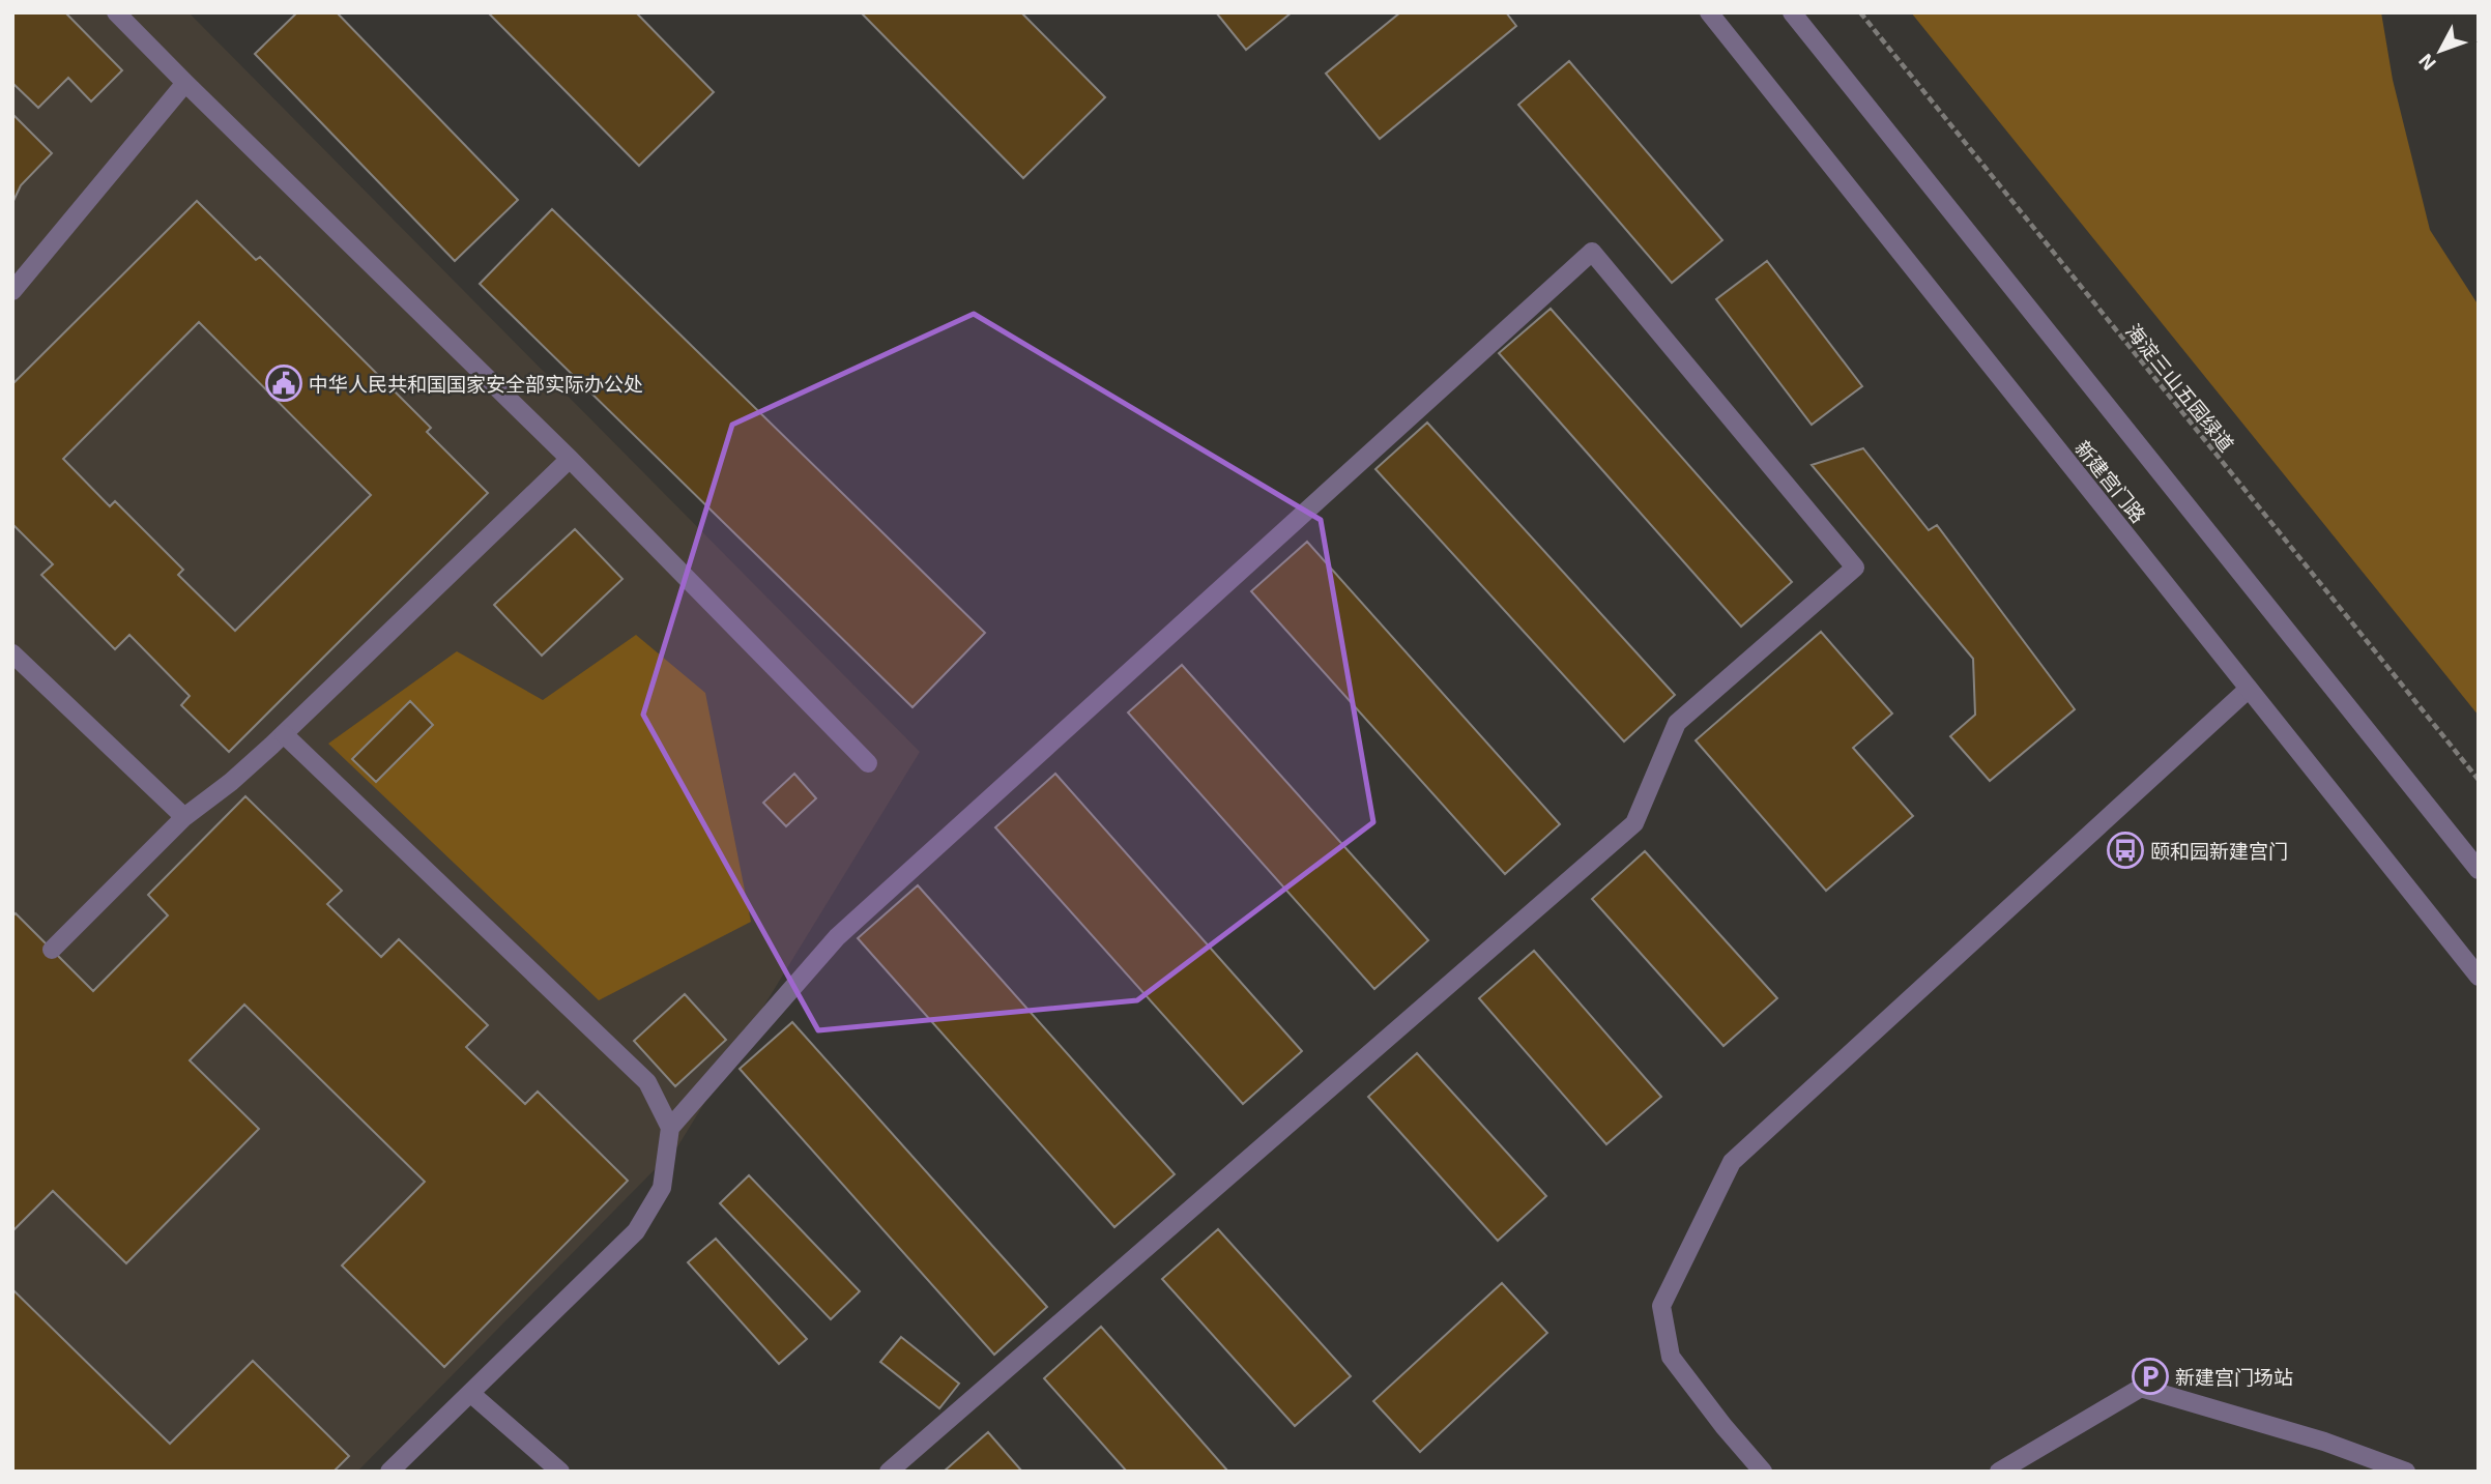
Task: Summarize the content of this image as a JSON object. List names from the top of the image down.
{
  "streets": {
    "street": ["新建宫门路"],
    "path": ["海淀三山五园绿道"]
  },
  "places": {
    "public building": ["中华人民共和国国家安全部实际办公处"],
    "bus stop": ["颐和园新建宫门"],
    "parking": ["新建宫门场站"]
  },
  "north": "bottom left"
}
